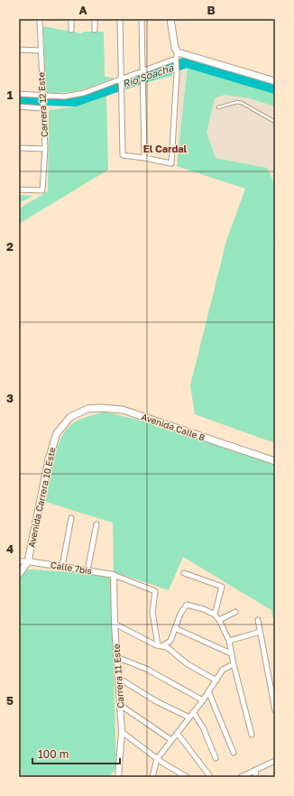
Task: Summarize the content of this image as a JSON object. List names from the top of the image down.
{
  "streets": {
    "main road": ["Avenida Calle 8", "Avenida Carrera 10 Este"],
    "street": ["Carrera 12 Este", "Calle 7bis", "Carrera 11 Este"]
  },
  "crossings": [
    ["Avenida Calle 8", "Avenida Carrera 10 Este"],
    ["Avenida Carrera 10 Este", "Calle 7bis"],
    ["Calle 7bis", "Carrera 11 Este"]
  ],
  "districts": ["El Cardal"],
  "water": ["Río Soacha"],
  "scale_bar": "100 m",
  "grid": {
    "columns": ["A", "B"],
    "rows": [
      "1",
      "2",
      "3",
      "4",
      "5"
    ]
  }
}
